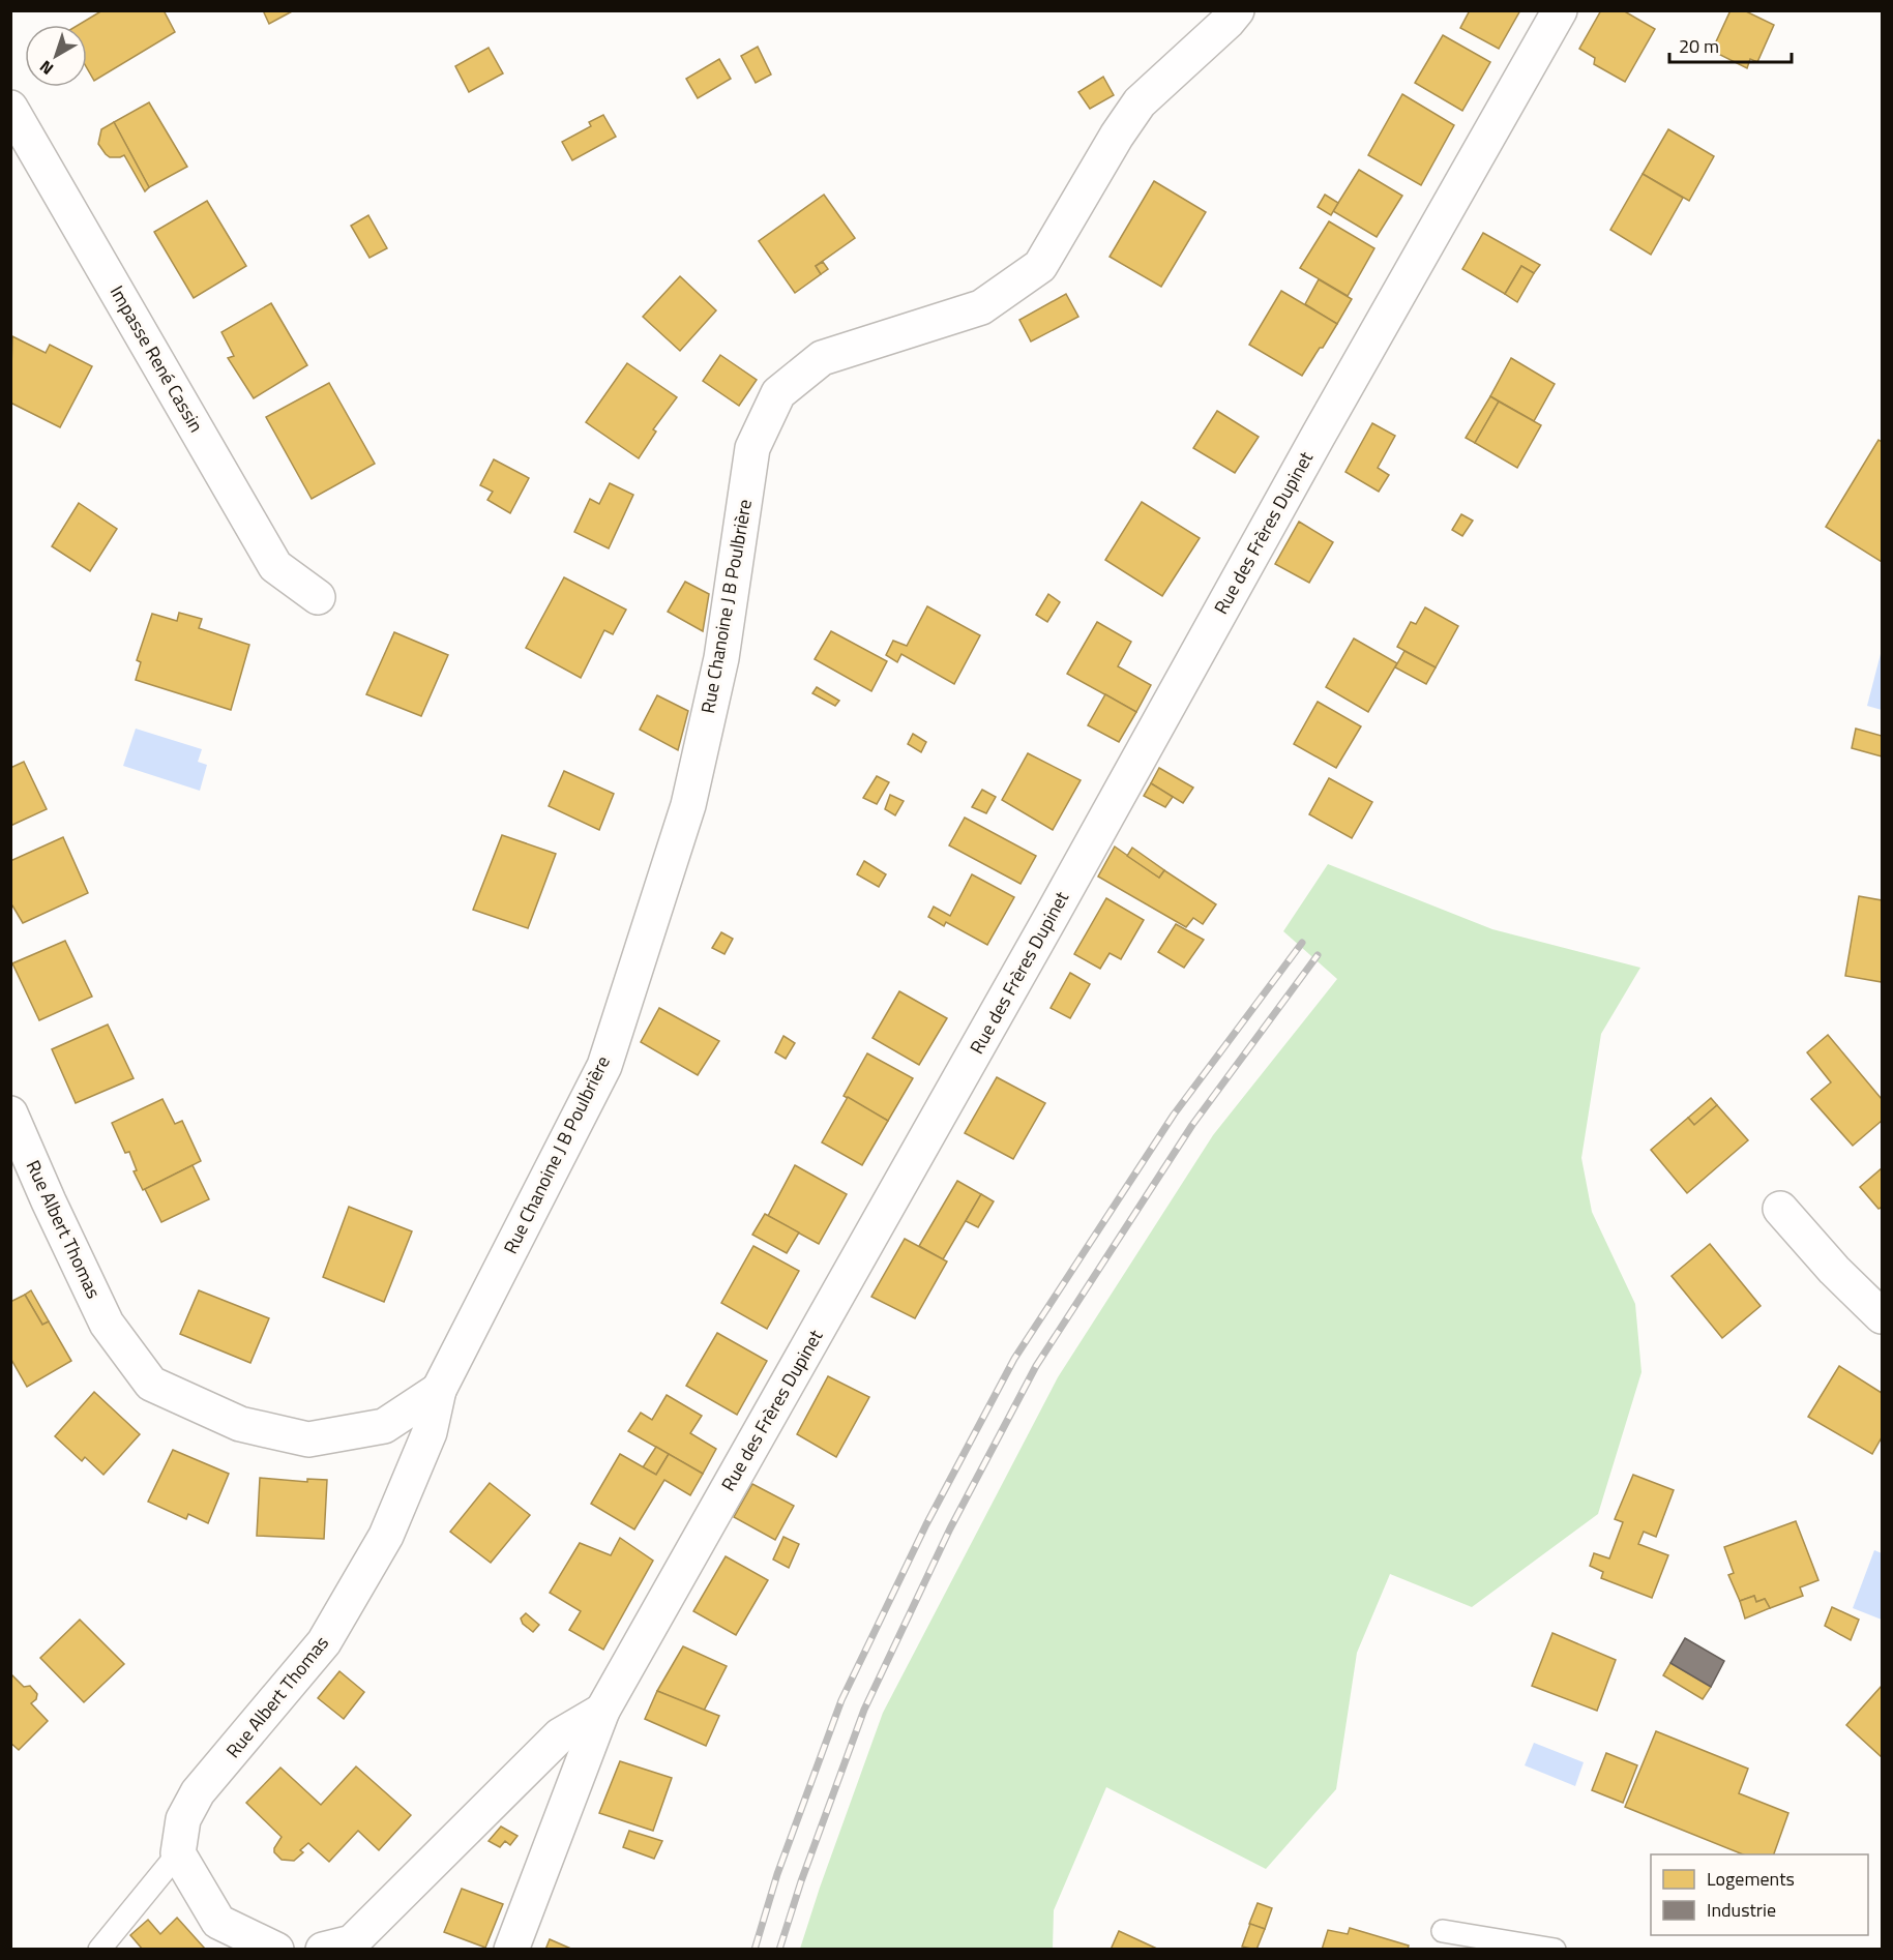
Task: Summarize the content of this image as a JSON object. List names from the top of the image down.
{
  "streets": {
    "street": [
      "Impasse René Cassin",
      "Rue des Frères Dupinet",
      "Rue Chanoine J B Poulbrière",
      "Rue Albert Thomas"
    ]
  },
  "crossings": [
    ["Rue Chanoine J B Poulbrière", "Rue Albert Thomas"]
  ],
  "legend": ["Logements", "Industrie"],
  "scale_bar": "20 m",
  "north": "bottom left"
}
